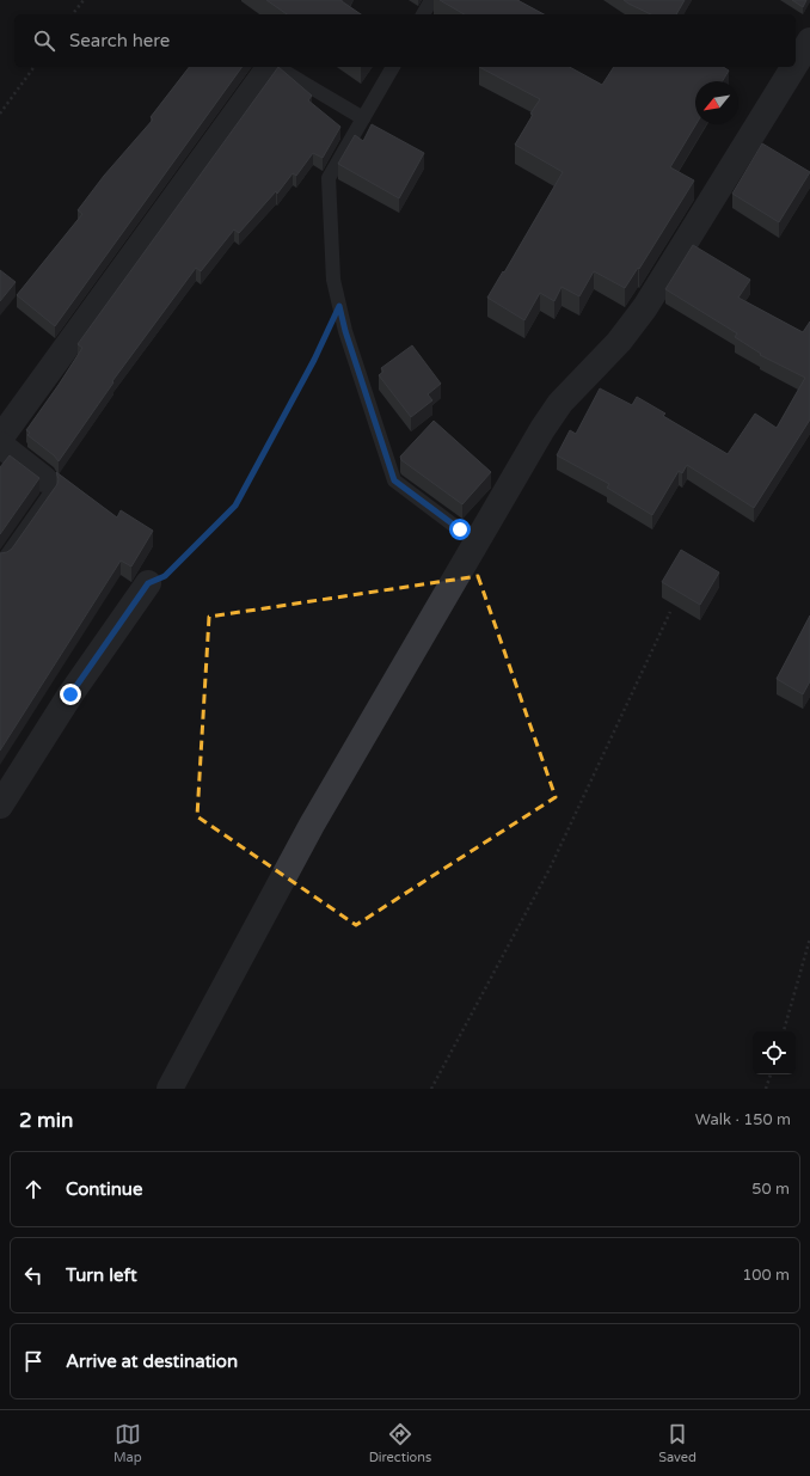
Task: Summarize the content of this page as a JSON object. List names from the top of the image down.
{
  "north": "bottom left",
  "page": {
    "search": "Search here",
    "heading": ["2 min", "Walk · 150 m"],
    "list": [
      ["Continue", "50 m"],
      ["Turn left", "100 m"],
      "Arrive at destination"
    ],
    "nav": ["Map", "Directions", "Saved"]
  }
}
